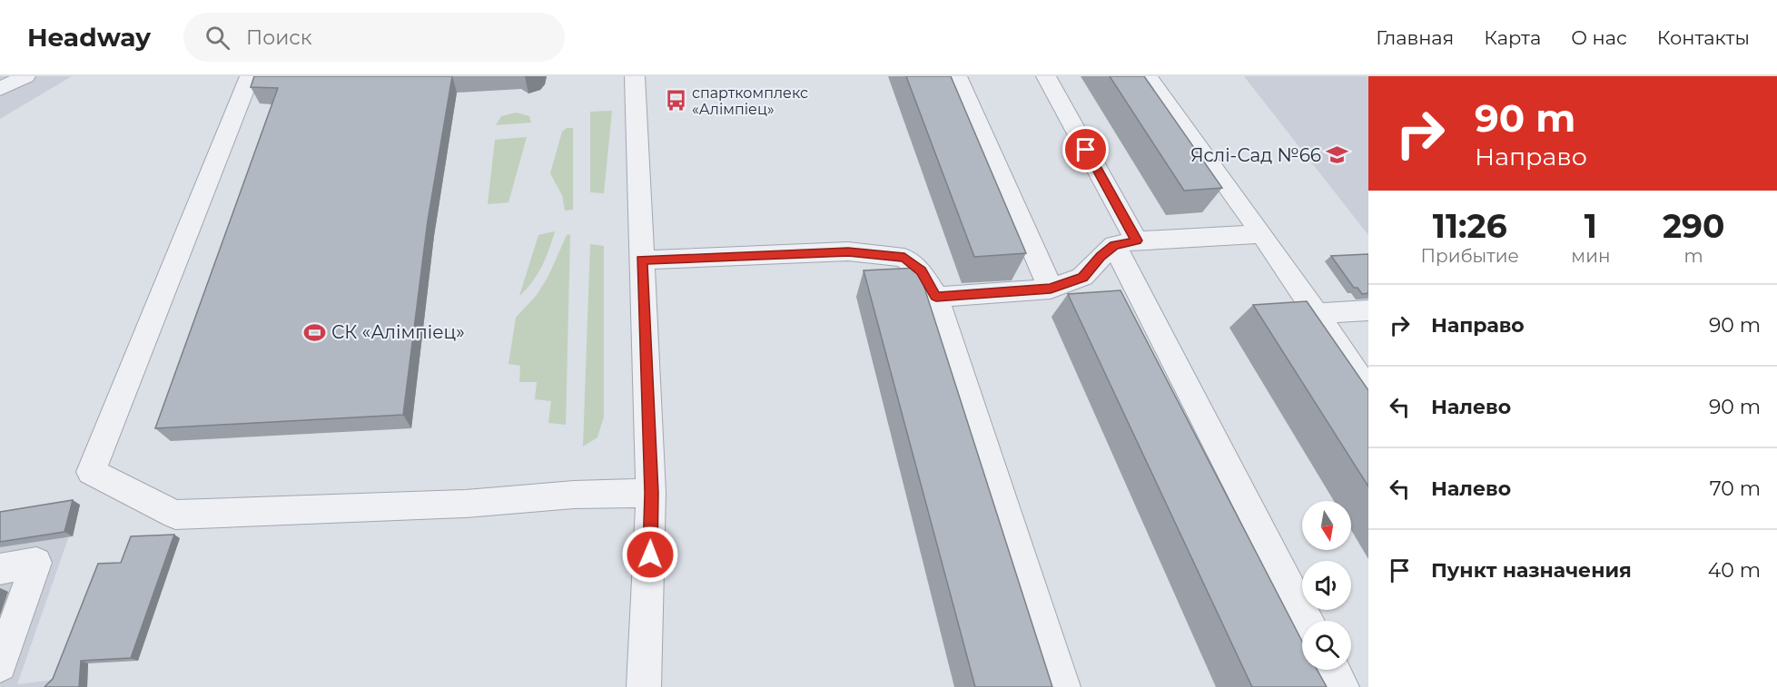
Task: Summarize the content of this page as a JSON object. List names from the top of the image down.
{
  "places": {
    "bus stop": ["спарткомплекс «Алімпіец»"],
    "school or university": ["Яслі-Сад №66"],
    "sports": ["СК «Алімпіец»"]
  },
  "north": "bottom",
  "page": {
    "header": "Headway",
    "search": "Поиск",
    "nav": [
      "Главная",
      "Карта",
      "О нас",
      "Контакты"
    ],
    "turn": ["90 m", "Направо"],
    "eta": [
      "11:26",
      "Прибытие",
      "1",
      "мин",
      "290",
      "m"
    ],
    "list": [
      {
        "name": "Направо",
        "value": "90 m"
      },
      {
        "name": "Налево",
        "value": "90 m"
      },
      {
        "name": "Налево",
        "value": "70 m"
      },
      {
        "name": "Пункт назначения",
        "value": "40 m"
      }
    ]
  }
}
